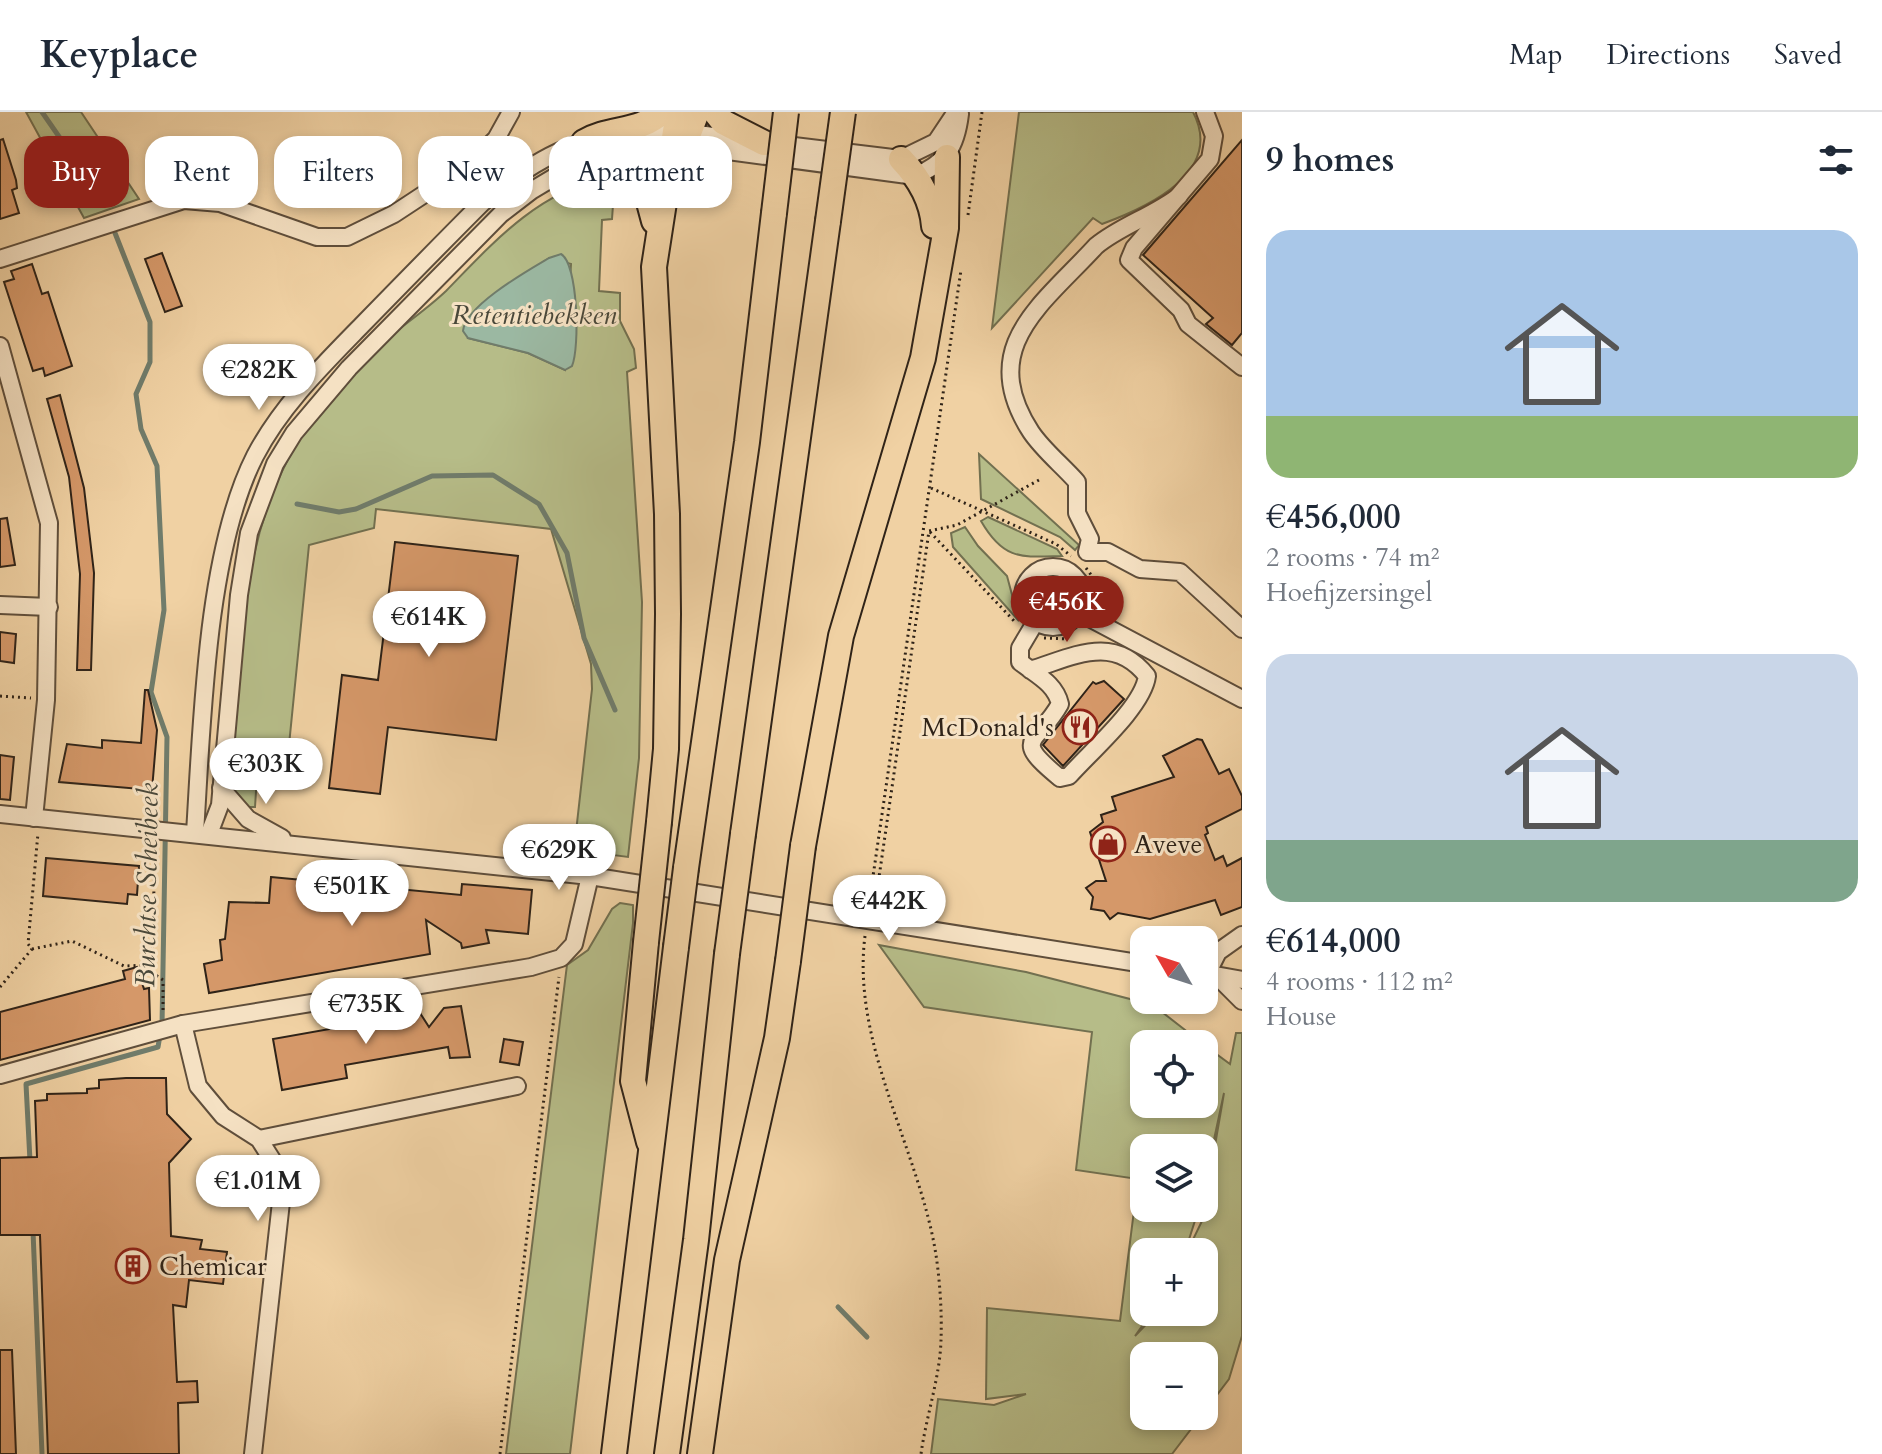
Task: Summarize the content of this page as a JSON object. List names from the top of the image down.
{
  "water": ["Retentiebekken", "Burchtse Scheibeek"],
  "places": {
    "restaurant": ["McDonald's"],
    "shop": ["Aveve"],
    "building": ["Chemicar"]
  },
  "north": "top left",
  "page": {
    "header": "Keyplace",
    "nav": ["Map", "Directions", "Saved"],
    "heading": "9 homes",
    "chip": [
      "Buy",
      "Rent",
      "Filters",
      "New",
      "Apartment"
    ],
    "list": [
      {
        "name": "€456,000",
        "note": "2 rooms · 74 m² · Hoefijzersingel"
      },
      {
        "name": "€614,000",
        "note": "4 rooms · 112 m² · House"
      }
    ],
    "price": [
      "€282K",
      "€456K",
      "€614K",
      "€303K",
      "€629K",
      "€501K",
      "€442K",
      "€735K",
      "€1.01M"
    ],
    "map_buttons": ["+", "−"]
  }
}
